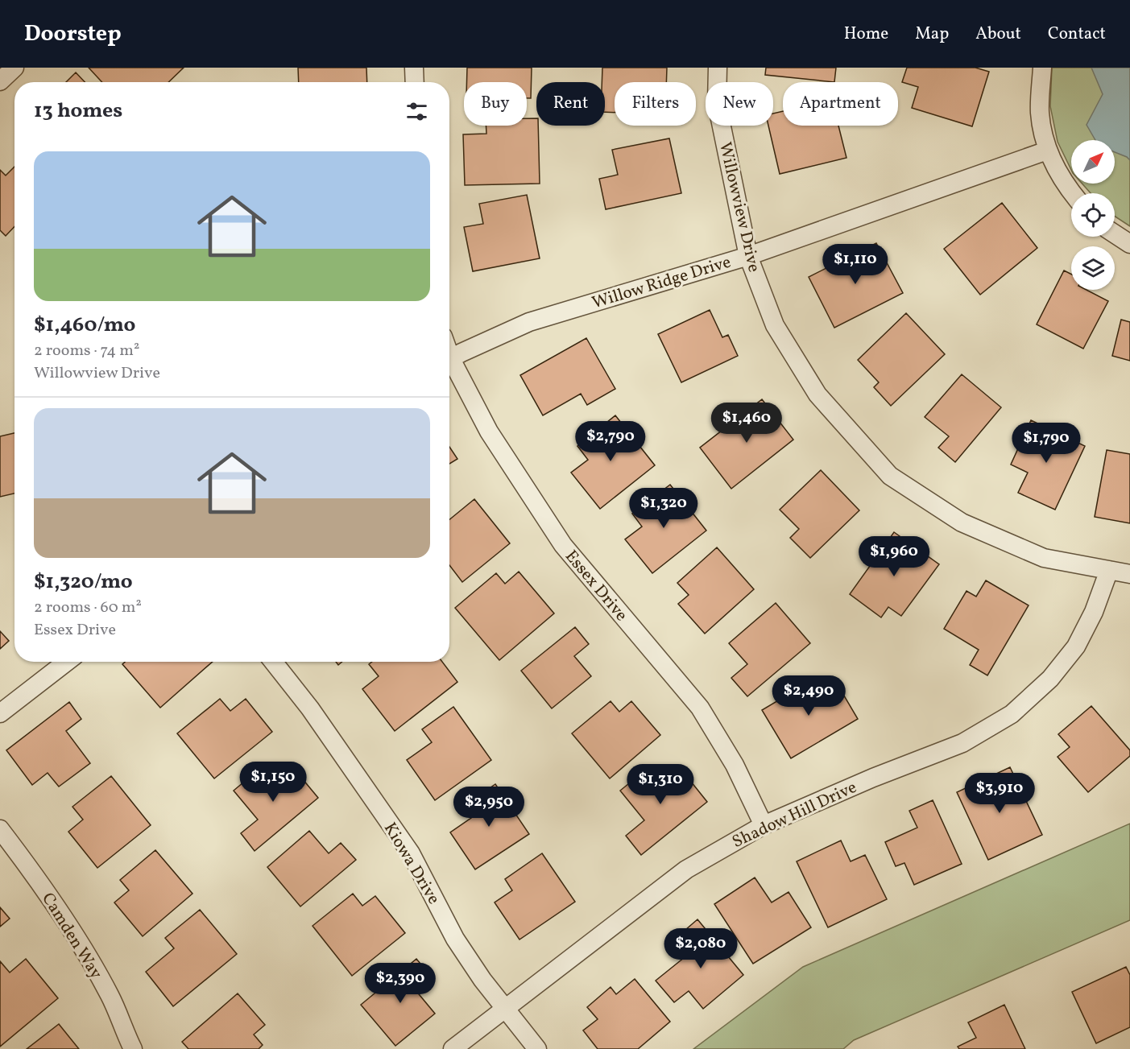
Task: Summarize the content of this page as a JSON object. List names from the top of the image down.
{
  "streets": {
    "street": [
      "Willowview Drive",
      "Willow Ridge Drive",
      "Essex Drive",
      "Shadow Hill Drive",
      "Kiowa Drive",
      "Camden Way"
    ]
  },
  "crossings": [
    ["Willowview Drive", "Willow Ridge Drive"],
    ["Willowview Drive", "Shadow Hill Drive"],
    ["Essex Drive", "Shadow Hill Drive"],
    ["Shadow Hill Drive", "Kiowa Drive"]
  ],
  "north": "top right",
  "page": {
    "header": "Doorstep",
    "nav": [
      "Home",
      "Map",
      "About",
      "Contact"
    ],
    "chip": [
      "Buy",
      "Rent",
      "Filters",
      "New",
      "Apartment"
    ],
    "heading": "13 homes",
    "list": [
      {
        "name": "$1,460/mo",
        "note": "2 rooms · 74 m² · Willowview Drive"
      },
      {
        "name": "$1,320/mo",
        "note": "2 rooms · 60 m² · Essex Drive"
      }
    ],
    "price": [
      "$1,110",
      "$1,460",
      "$2,790",
      "$1,790",
      "$1,320",
      "$1,960",
      "$2,490",
      "$1,150",
      "$1,310",
      "$3,910",
      "$2,950",
      "$2,080",
      "$2,390"
    ]
  }
}
